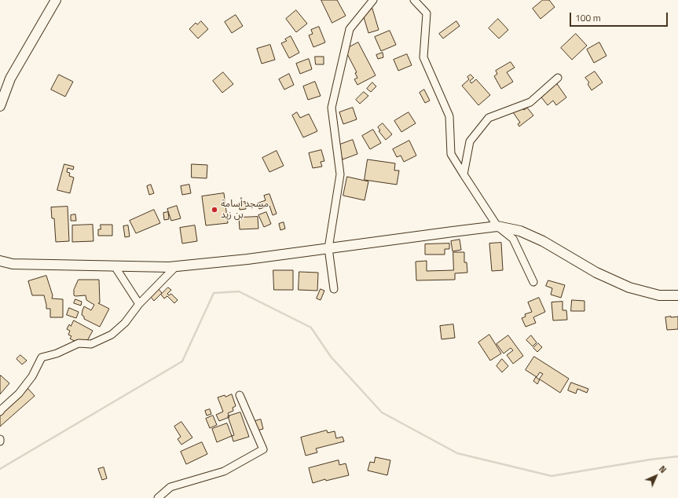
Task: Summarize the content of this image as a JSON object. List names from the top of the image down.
{
  "places": ["مسجد أسامة بن زيد"],
  "scale_bar": "100 m",
  "north": "top right"
}
